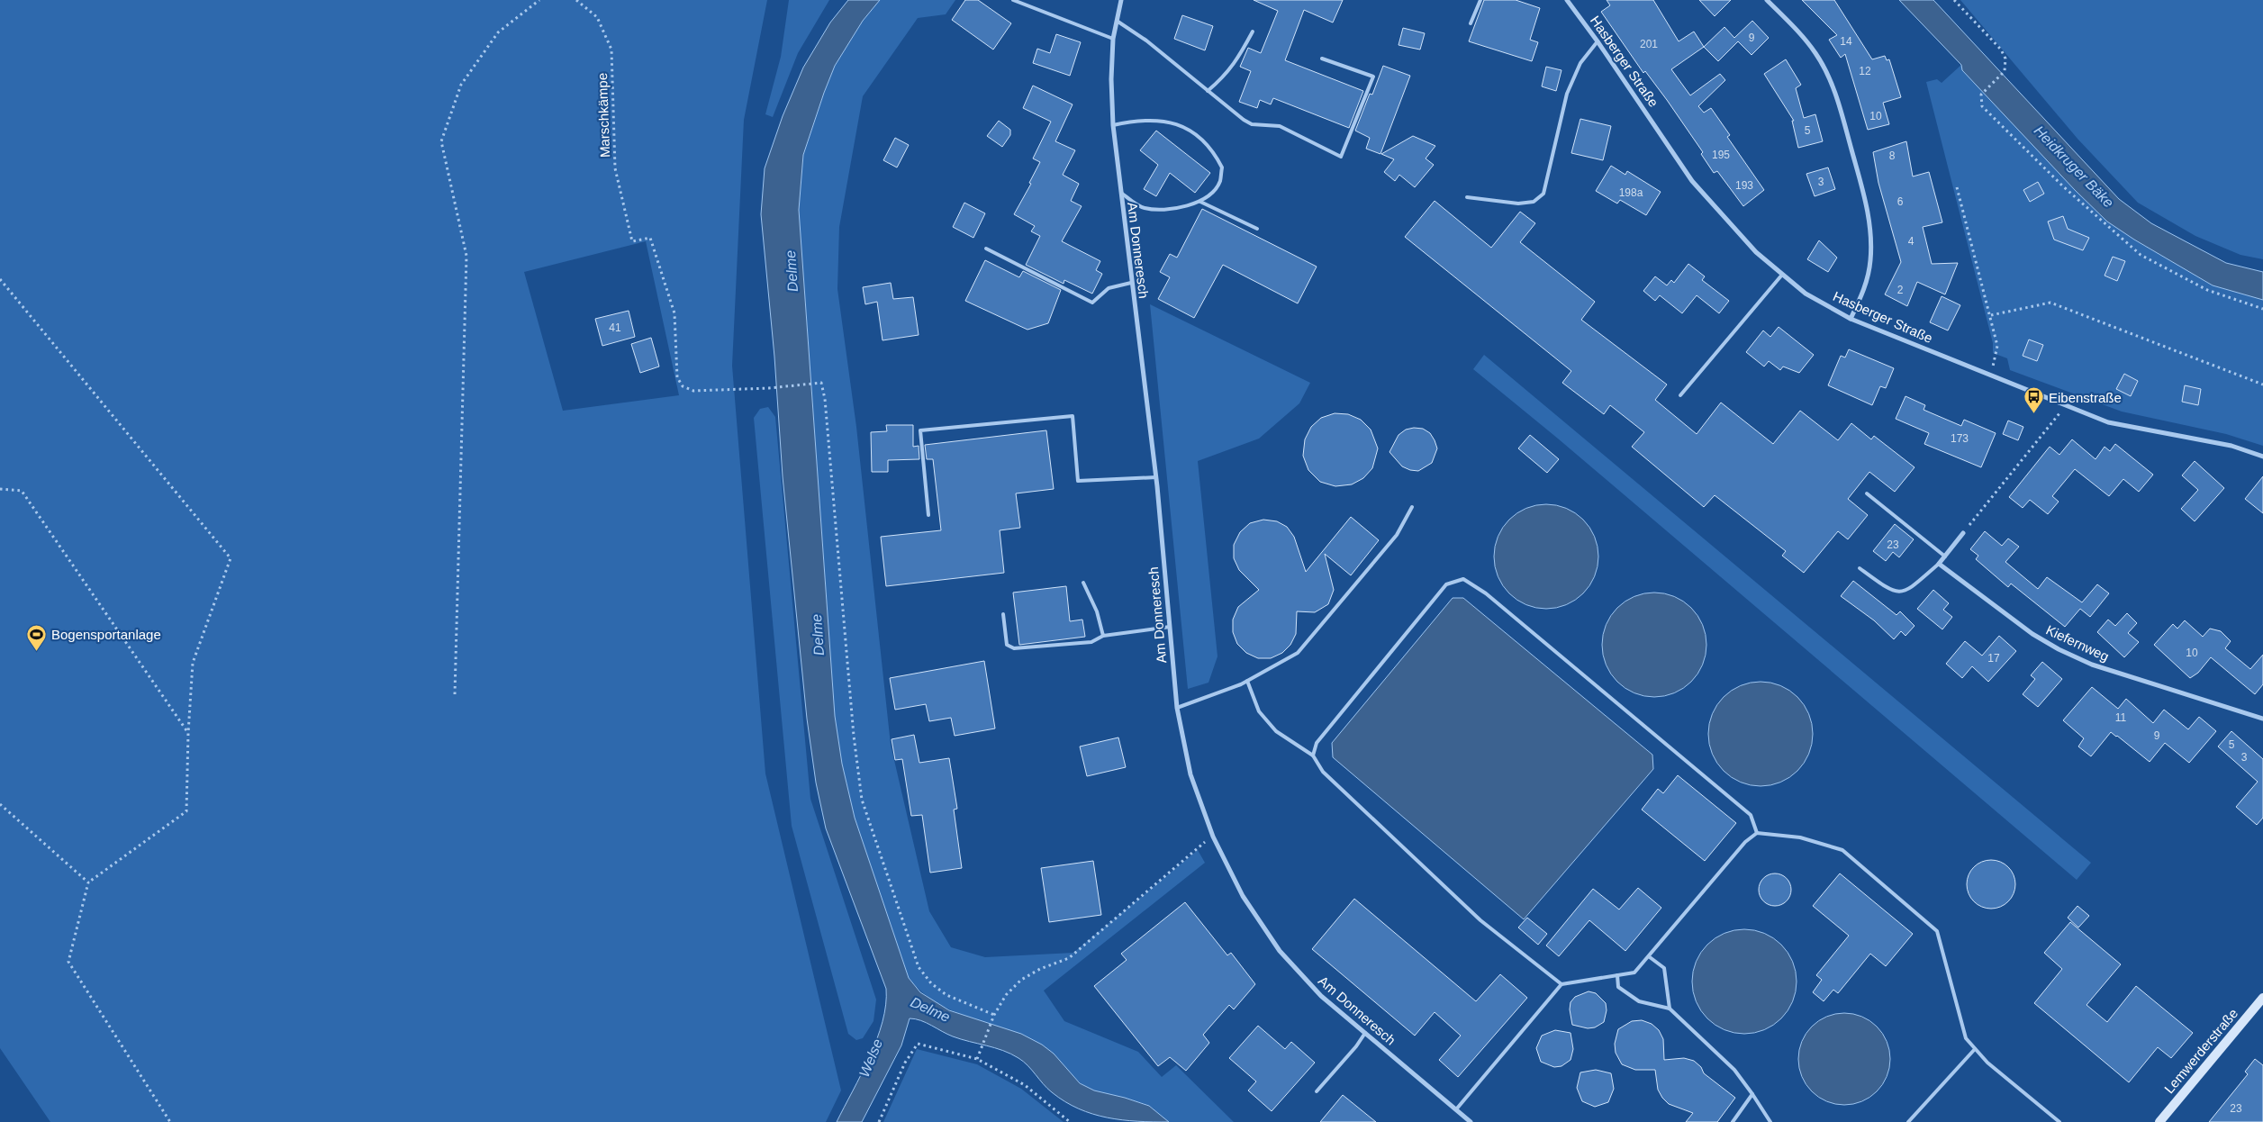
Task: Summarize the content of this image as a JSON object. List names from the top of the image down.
{
  "streets": {
    "street": [
      "Hasberger Straße",
      "Am Donneresch",
      "Kiefernweg",
      "Lemwerderstraße"
    ],
    "path": ["Marschkämpe"]
  },
  "water": ["Heidkruger Bäke", "Delme", "Welse"],
  "places": {
    "bus stop": ["Eibenstraße"],
    "sports": ["Bogensportanlage"]
  },
  "house_numbers": [
    "9",
    "14",
    "201",
    "12",
    "10",
    "5",
    "195",
    "8",
    "3",
    "193",
    "198a",
    "6",
    "4",
    "2",
    "41",
    "173",
    "23",
    "10",
    "17",
    "11",
    "9",
    "5",
    "3",
    "23"
  ]
}
